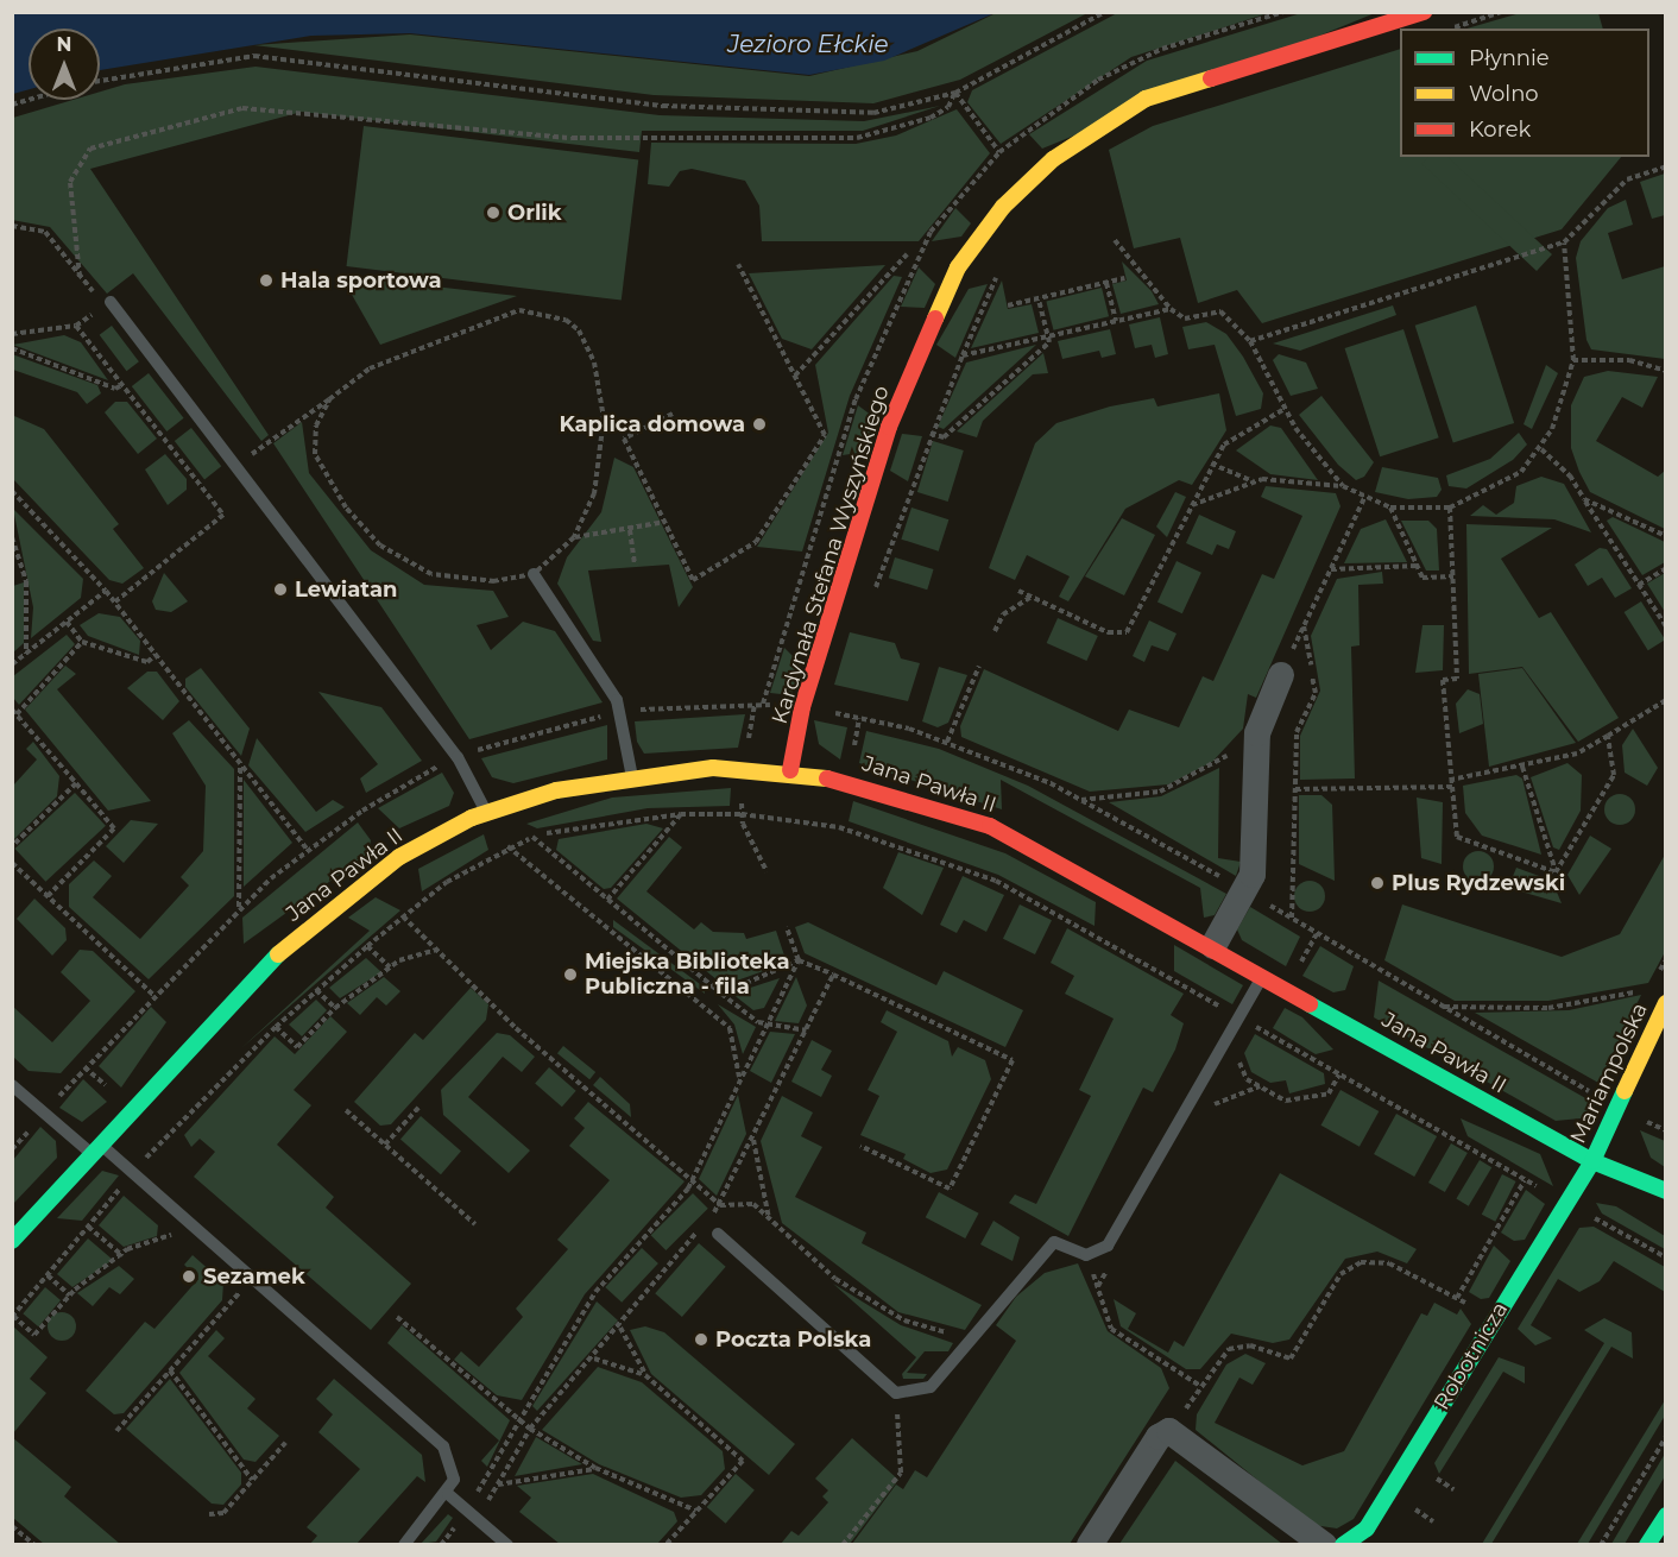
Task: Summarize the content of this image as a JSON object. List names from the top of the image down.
{
  "streets": {
    "street": [
      "Kardynała Stefana Wyszyńskiego",
      "Jana Pawła II",
      "Mariampolska",
      "Robotnicza"
    ]
  },
  "crossings": [
    ["Kardynała Stefana Wyszyńskiego", "Jana Pawła II"],
    ["Jana Pawła II", "Mariampolska"],
    ["Jana Pawła II", "Robotnicza"],
    ["Mariampolska", "Robotnicza"]
  ],
  "water": ["Jezioro Ełckie"],
  "places": [
    "Orlik",
    "Hala sportowa",
    "Kaplica domowa",
    "Lewiatan",
    "Plus Rydzewski",
    "Miejska Biblioteka Publiczna - fila",
    "Sezamek",
    "Poczta Polska"
  ],
  "legend": ["Płynnie", "Wolno", "Korek"],
  "north": "top"
}
